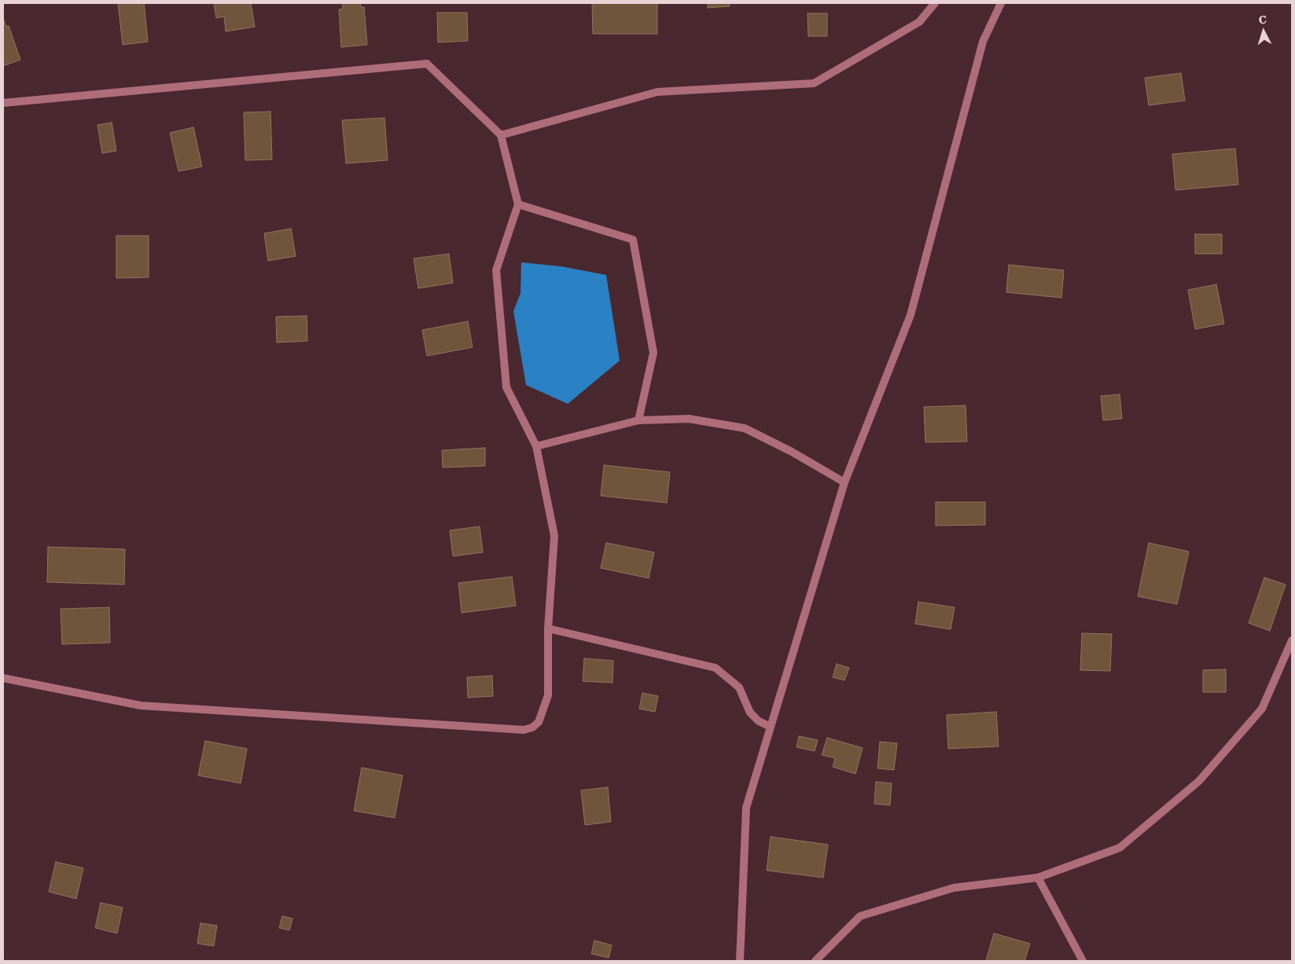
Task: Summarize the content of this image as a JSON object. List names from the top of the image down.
{
  "north": "top"
}
